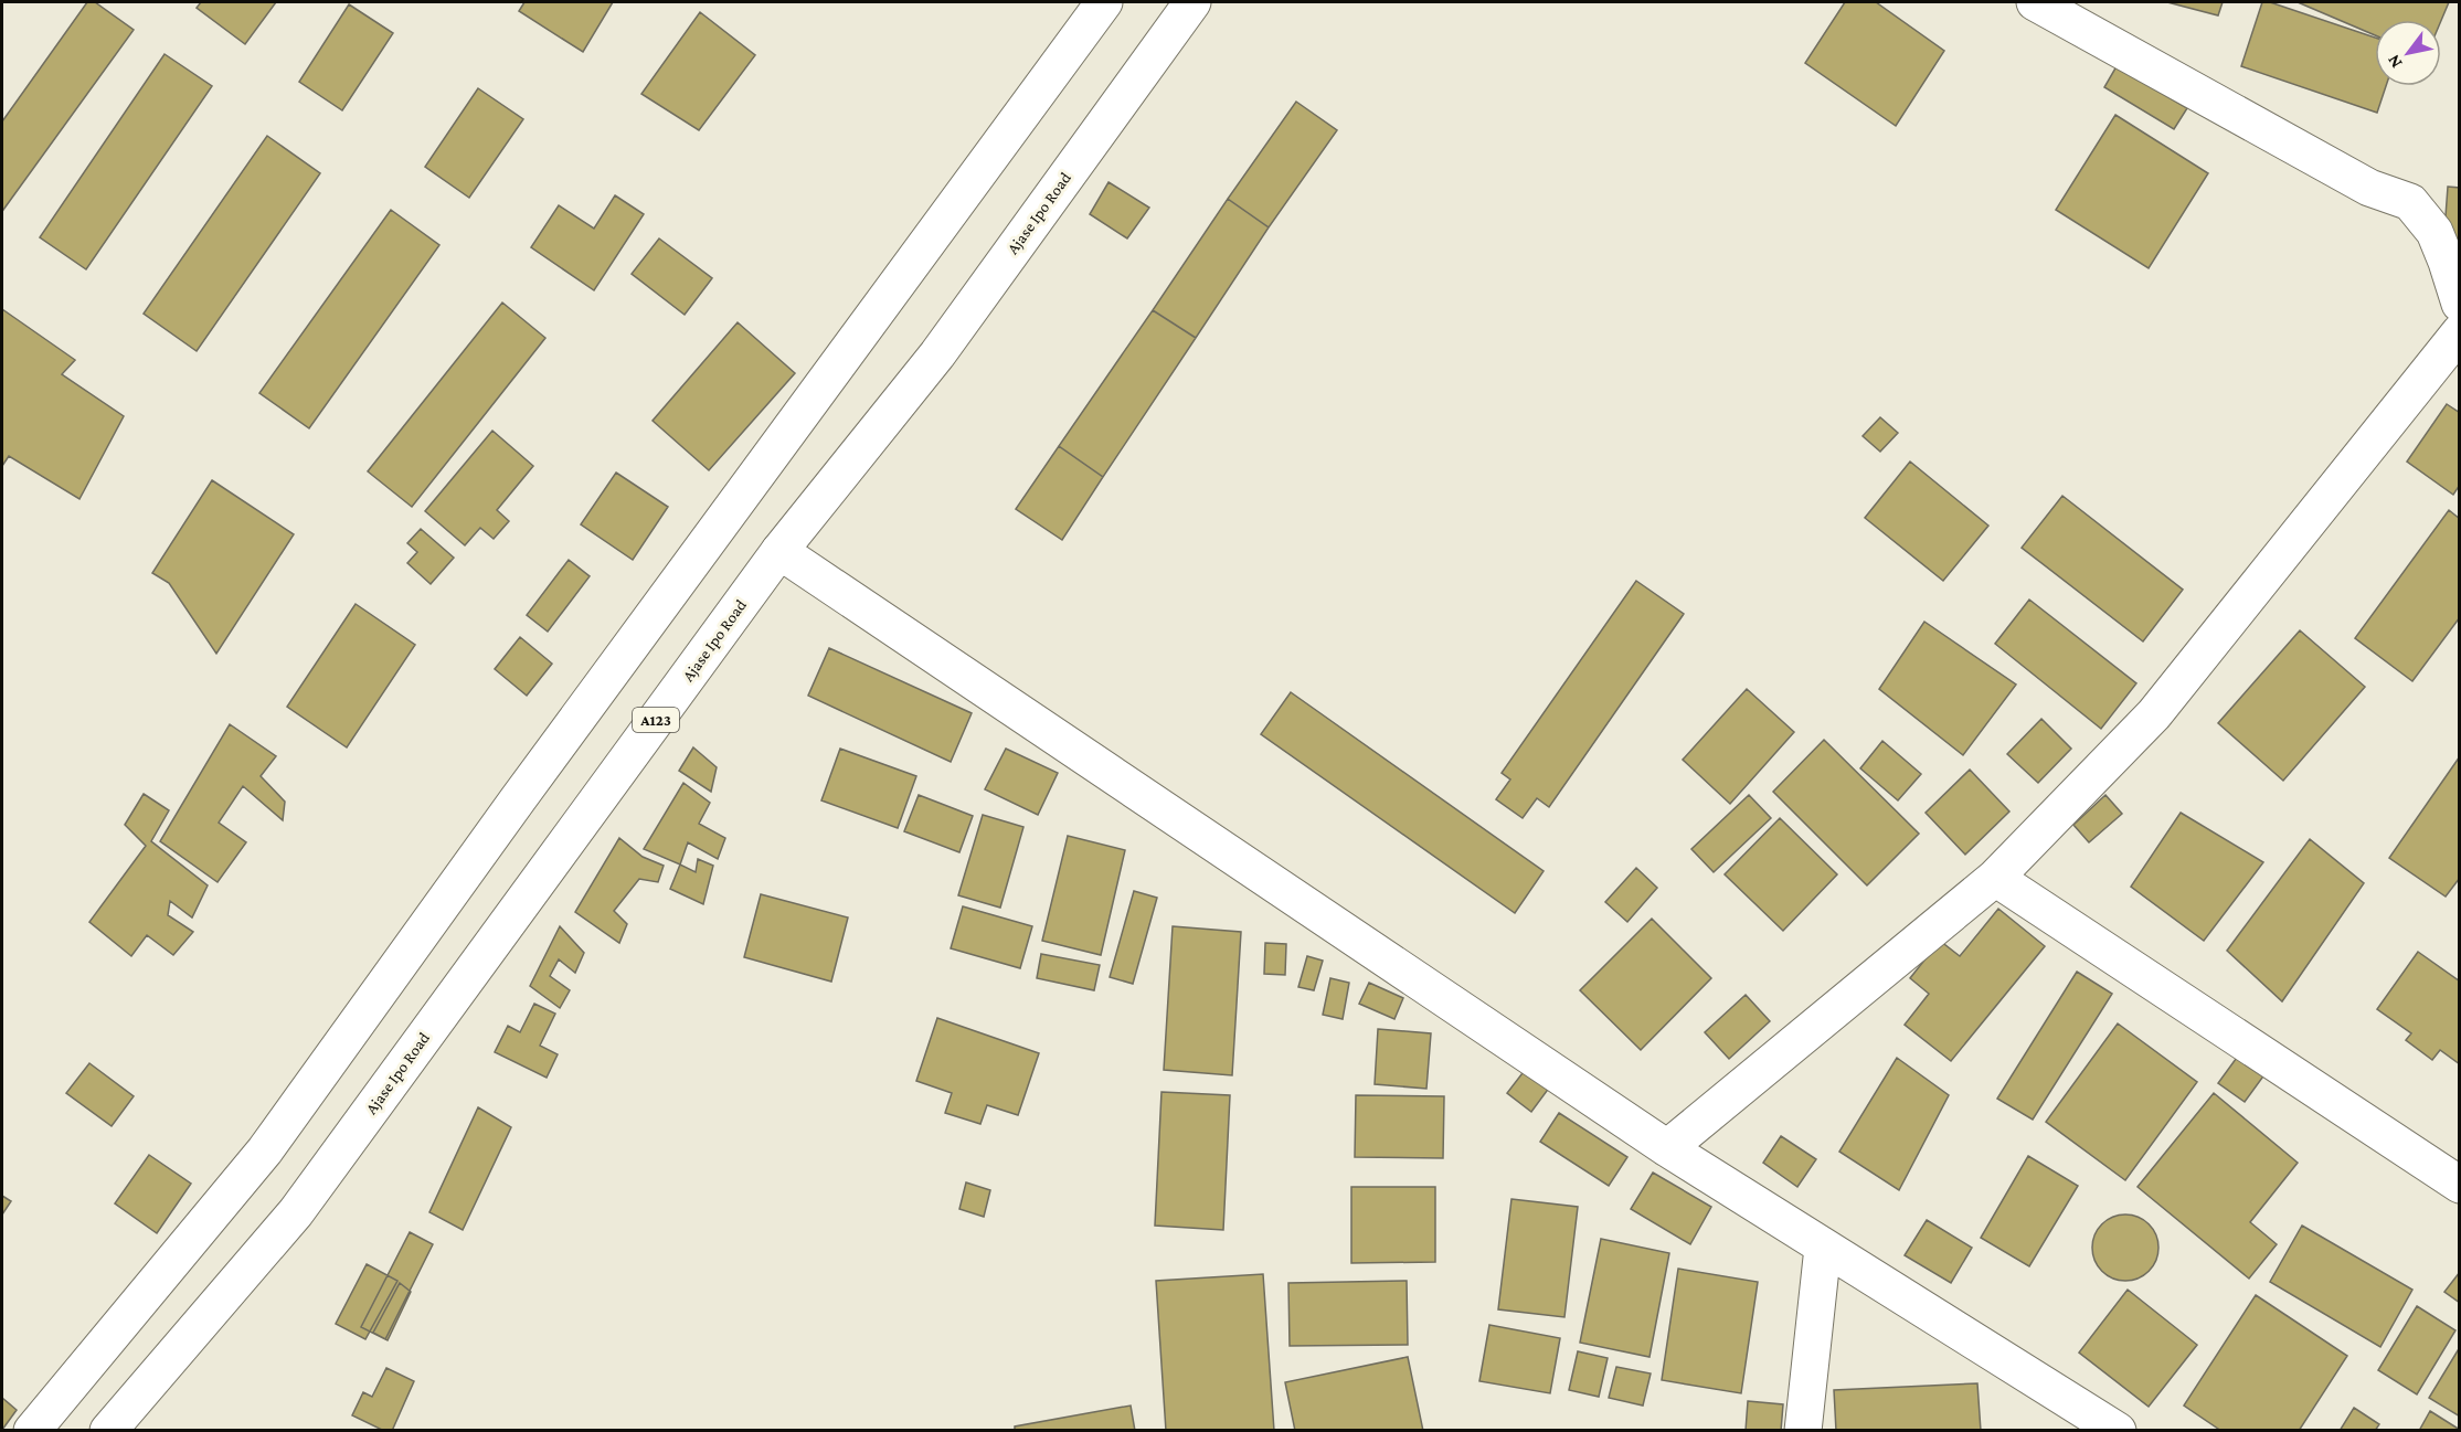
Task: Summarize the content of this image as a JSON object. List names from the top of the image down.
{
  "streets": {
    "main road": ["Ajase Ipo Road", "A123"]
  },
  "north": "bottom left"
}
